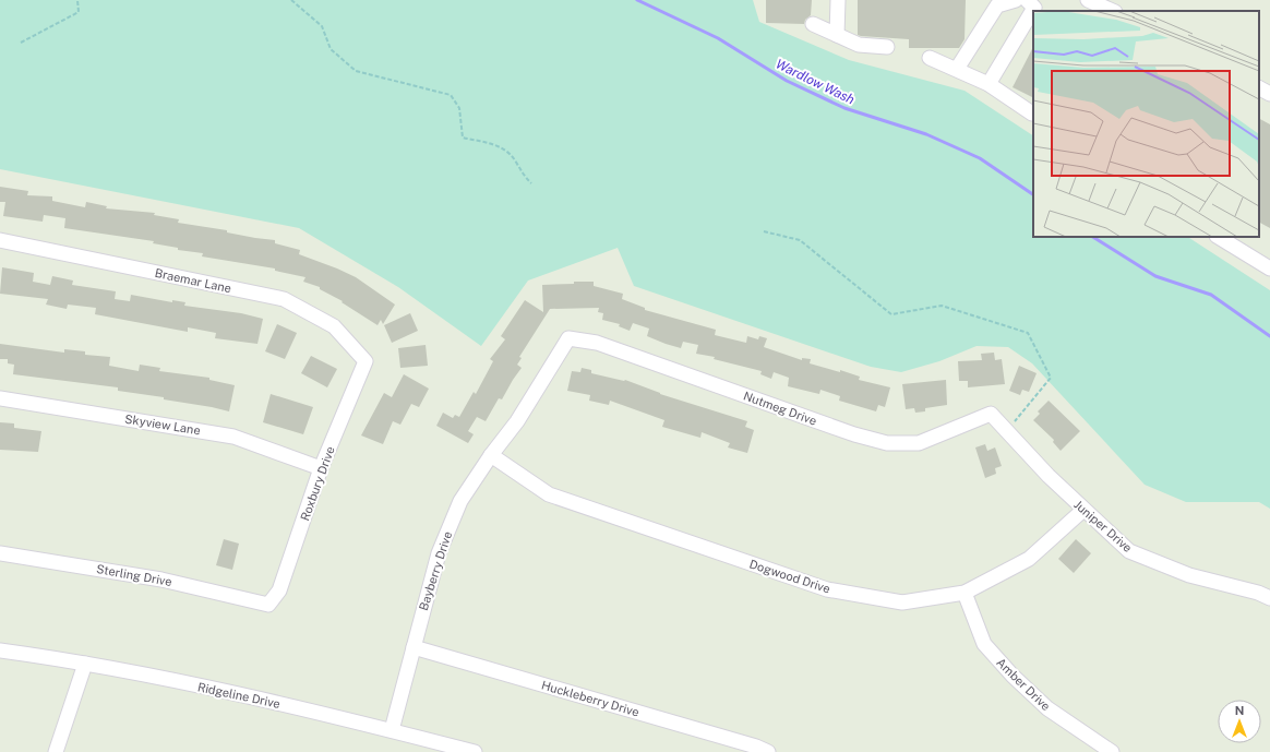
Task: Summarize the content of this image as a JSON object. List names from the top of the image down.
{
  "streets": {
    "street": [
      "Braemar Lane",
      "Nutmeg Drive",
      "Skyview Lane",
      "Roxbury Drive",
      "Juniper Drive",
      "Bayberry Drive",
      "Sterling Drive",
      "Dogwood Drive",
      "Amber Drive",
      "Ridgeline Drive",
      "Huckleberry Drive"
    ]
  },
  "crossings": [
    ["Braemar Lane", "Roxbury Drive"],
    ["Nutmeg Drive", "Juniper Drive"],
    ["Nutmeg Drive", "Bayberry Drive"],
    ["Skyview Lane", "Roxbury Drive"],
    ["Roxbury Drive", "Sterling Drive"],
    ["Juniper Drive", "Dogwood Drive"],
    ["Bayberry Drive", "Dogwood Drive"],
    ["Bayberry Drive", "Ridgeline Drive"],
    ["Bayberry Drive", "Huckleberry Drive"],
    ["Dogwood Drive", "Amber Drive"]
  ],
  "water": ["Wardlow Wash"],
  "north": "top"
}
